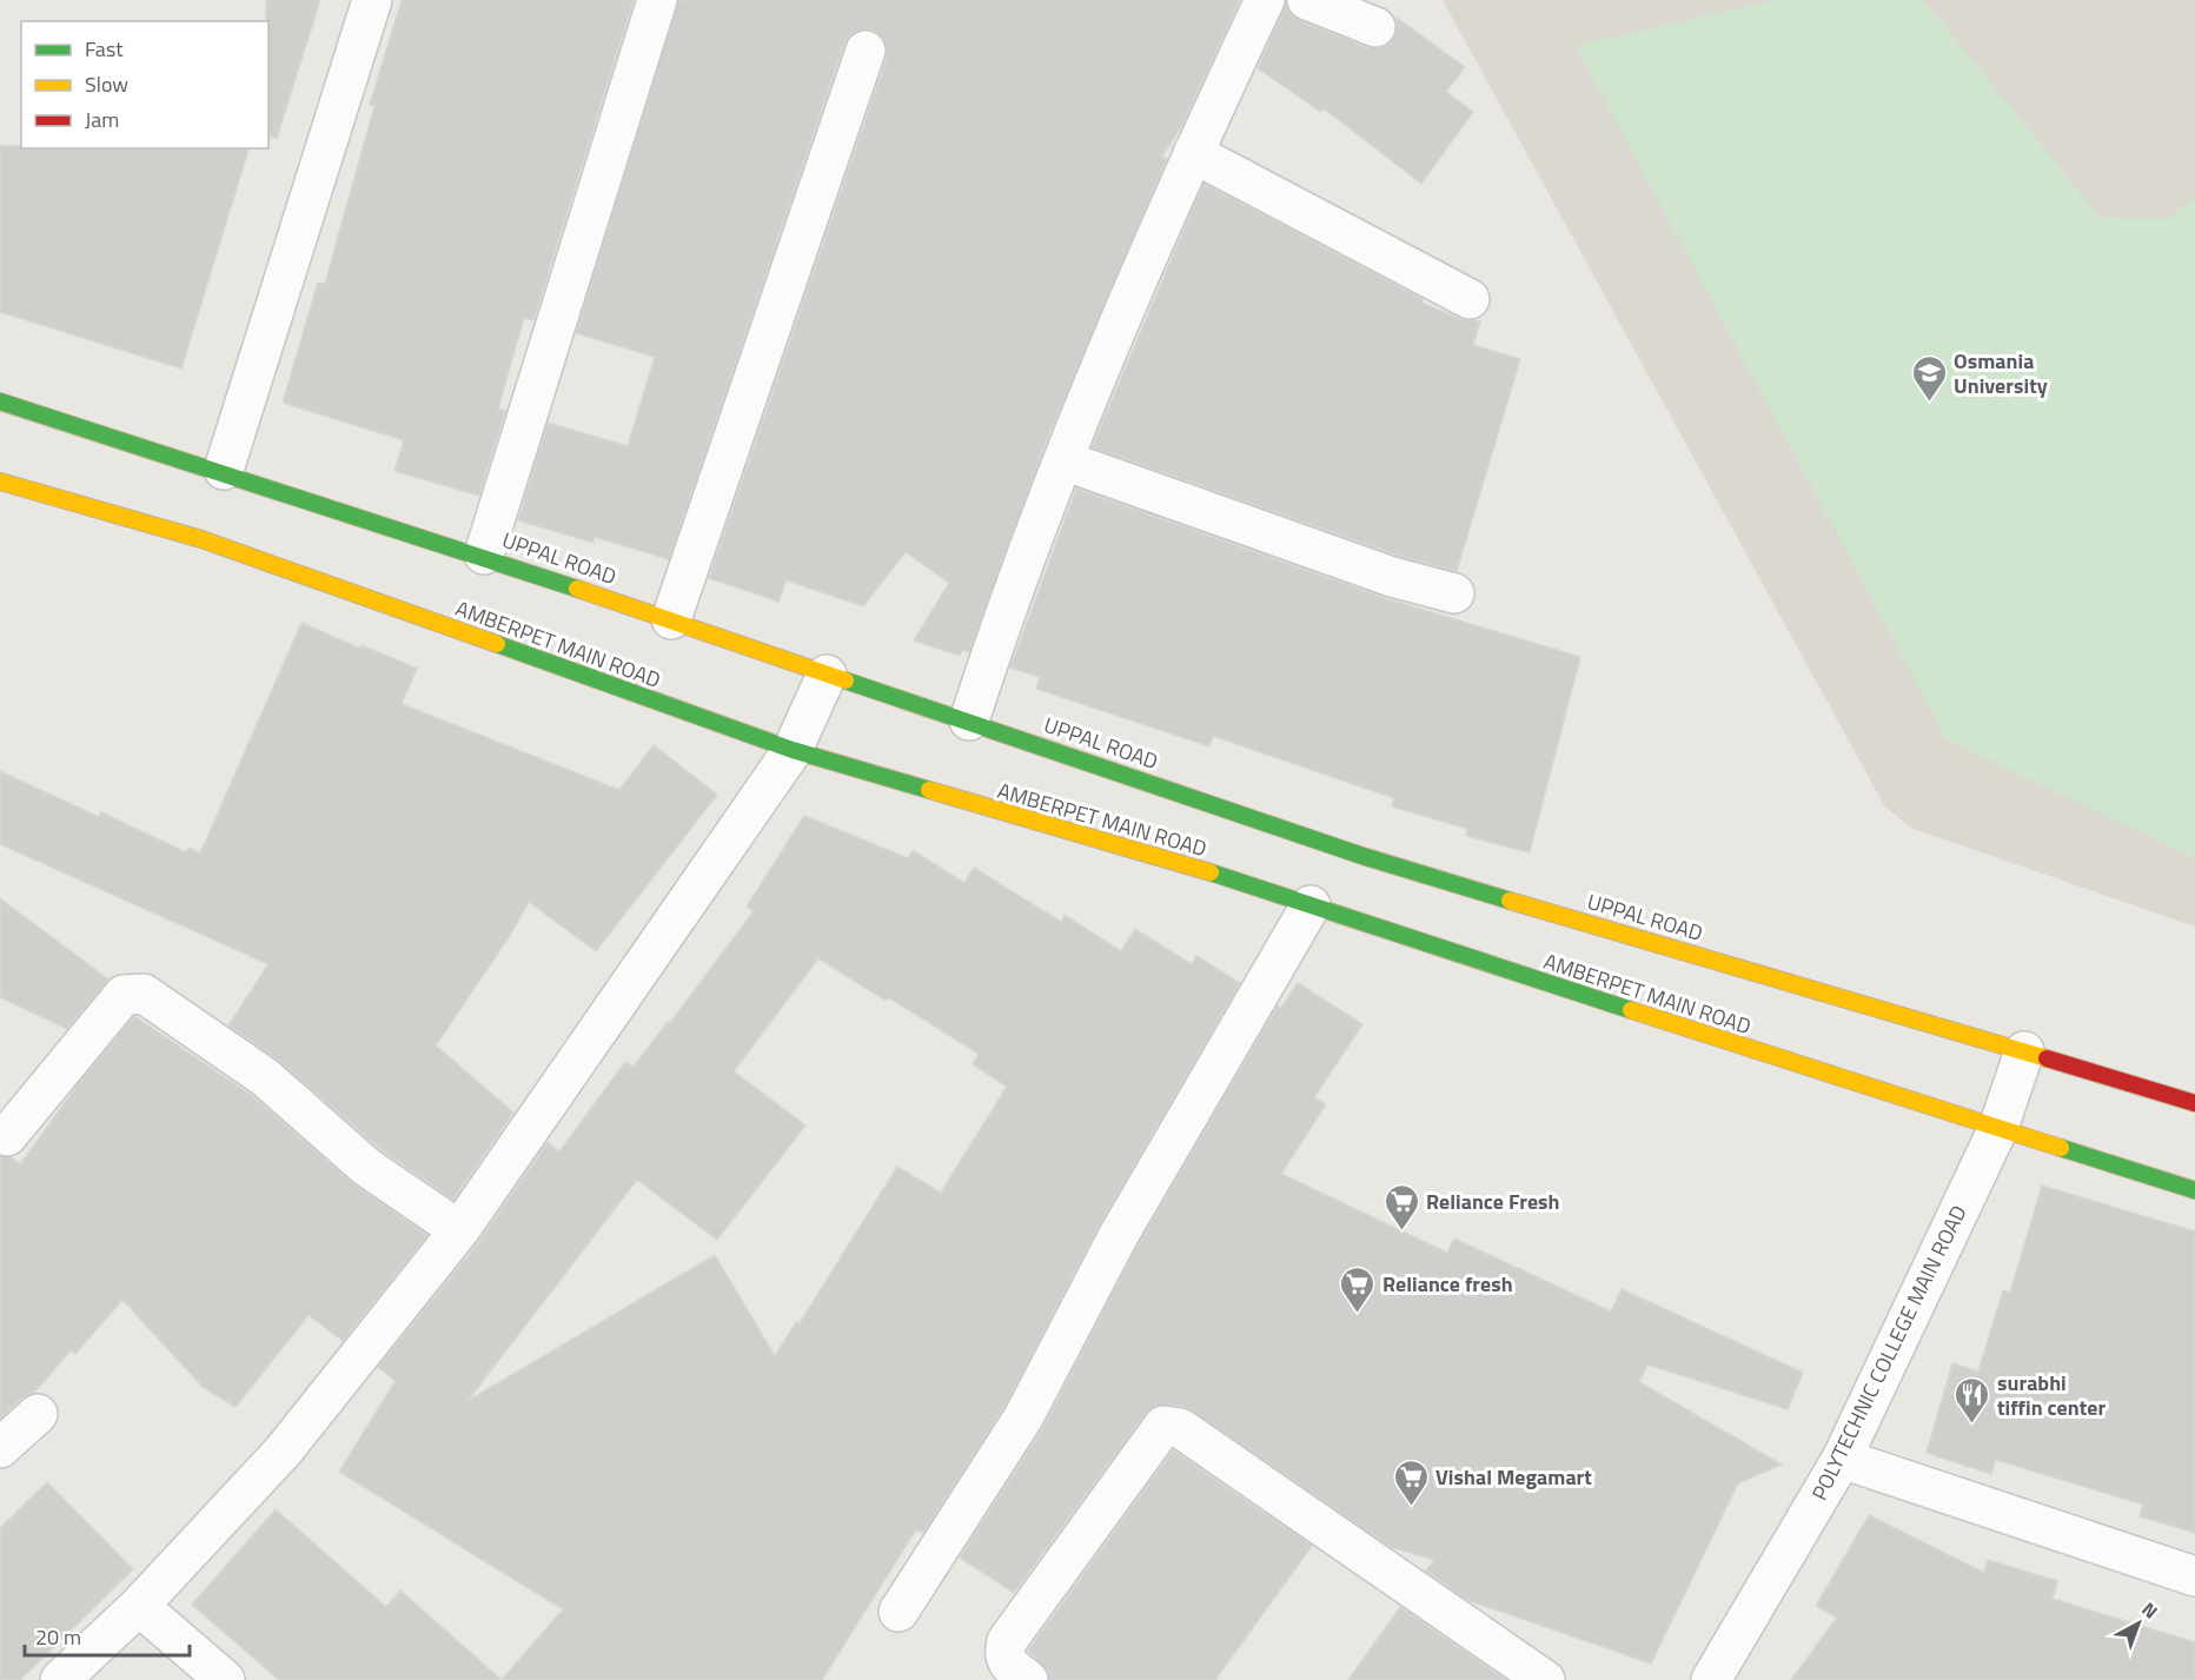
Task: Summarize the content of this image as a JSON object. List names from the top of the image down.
{
  "streets": {
    "highway": ["UPPAL ROAD", "AMBERPET MAIN ROAD"],
    "street": ["POLYTECHNIC COLLEGE MAIN ROAD"]
  },
  "crossings": [
    ["UPPAL ROAD", "POLYTECHNIC COLLEGE MAIN ROAD"],
    ["AMBERPET MAIN ROAD", "POLYTECHNIC COLLEGE MAIN ROAD"]
  ],
  "places": {
    "school or university": ["Osmania University"],
    "supermarket": ["Reliance Fresh", "Reliance fresh", "Vishal Megamart"],
    "restaurant": ["surabhi tiffin center"]
  },
  "legend": ["Fast", "Slow", "Jam"],
  "scale_bar": "20 m",
  "north": "top right"
}
